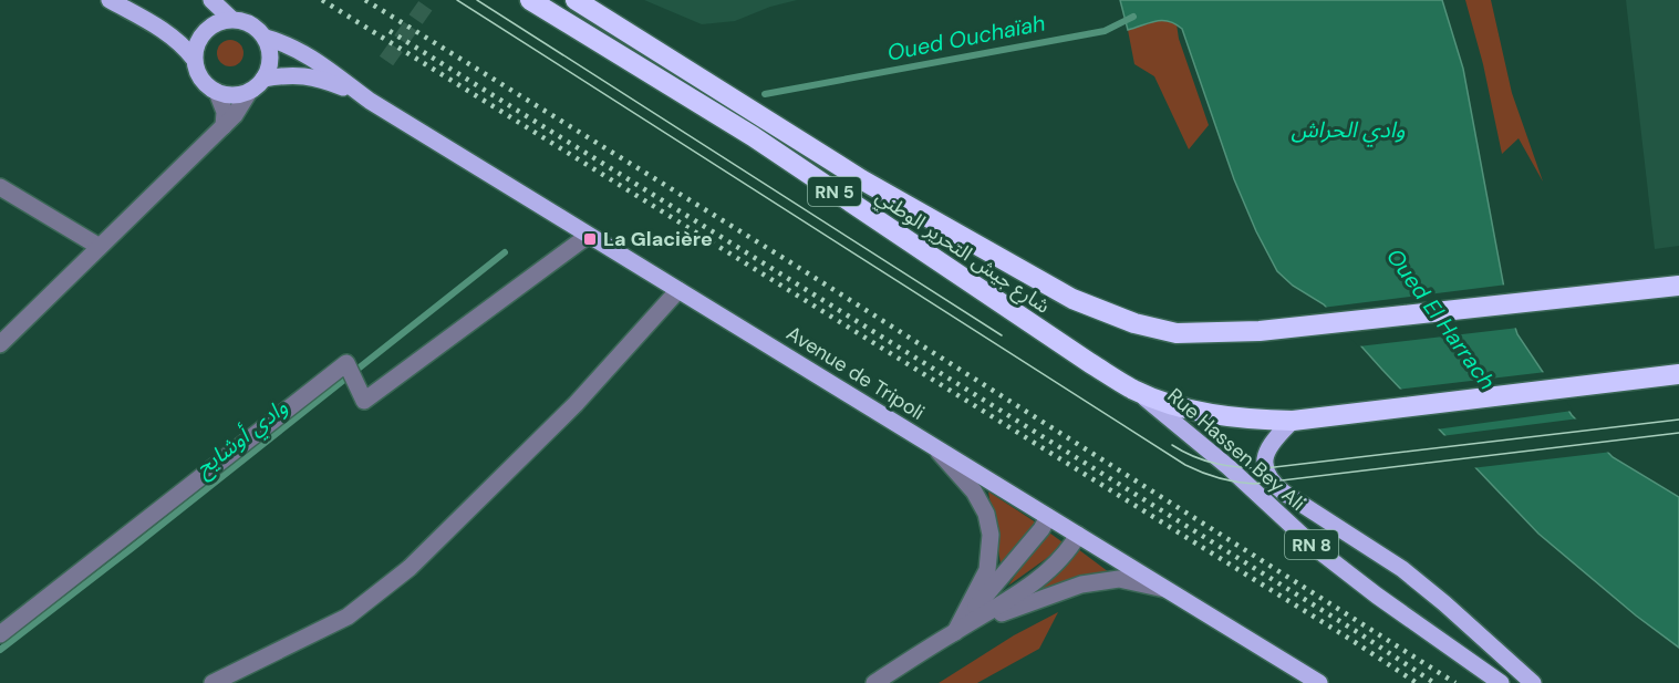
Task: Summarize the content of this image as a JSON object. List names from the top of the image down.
{
  "streets": {
    "highway": ["RN 5", "شارع جيش التحرير الوطني"],
    "main road": ["Avenue de Tripoli", "Rue Hassen Bey Ali", "RN 8"]
  },
  "crossings": [
    ["RN 5", "شارع جيش التحرير الوطني"],
    ["RN 5", "Rue Hassen Bey Ali"],
    ["شارع جيش التحرير الوطني", "Rue Hassen Bey Ali"]
  ],
  "water": [
    "Oued Ouchaïah",
    "وادي الحراش",
    "Oued El Harrach",
    "وادي أوشايح"
  ],
  "places": {
    "transit": ["La Glacière"]
  }
}
